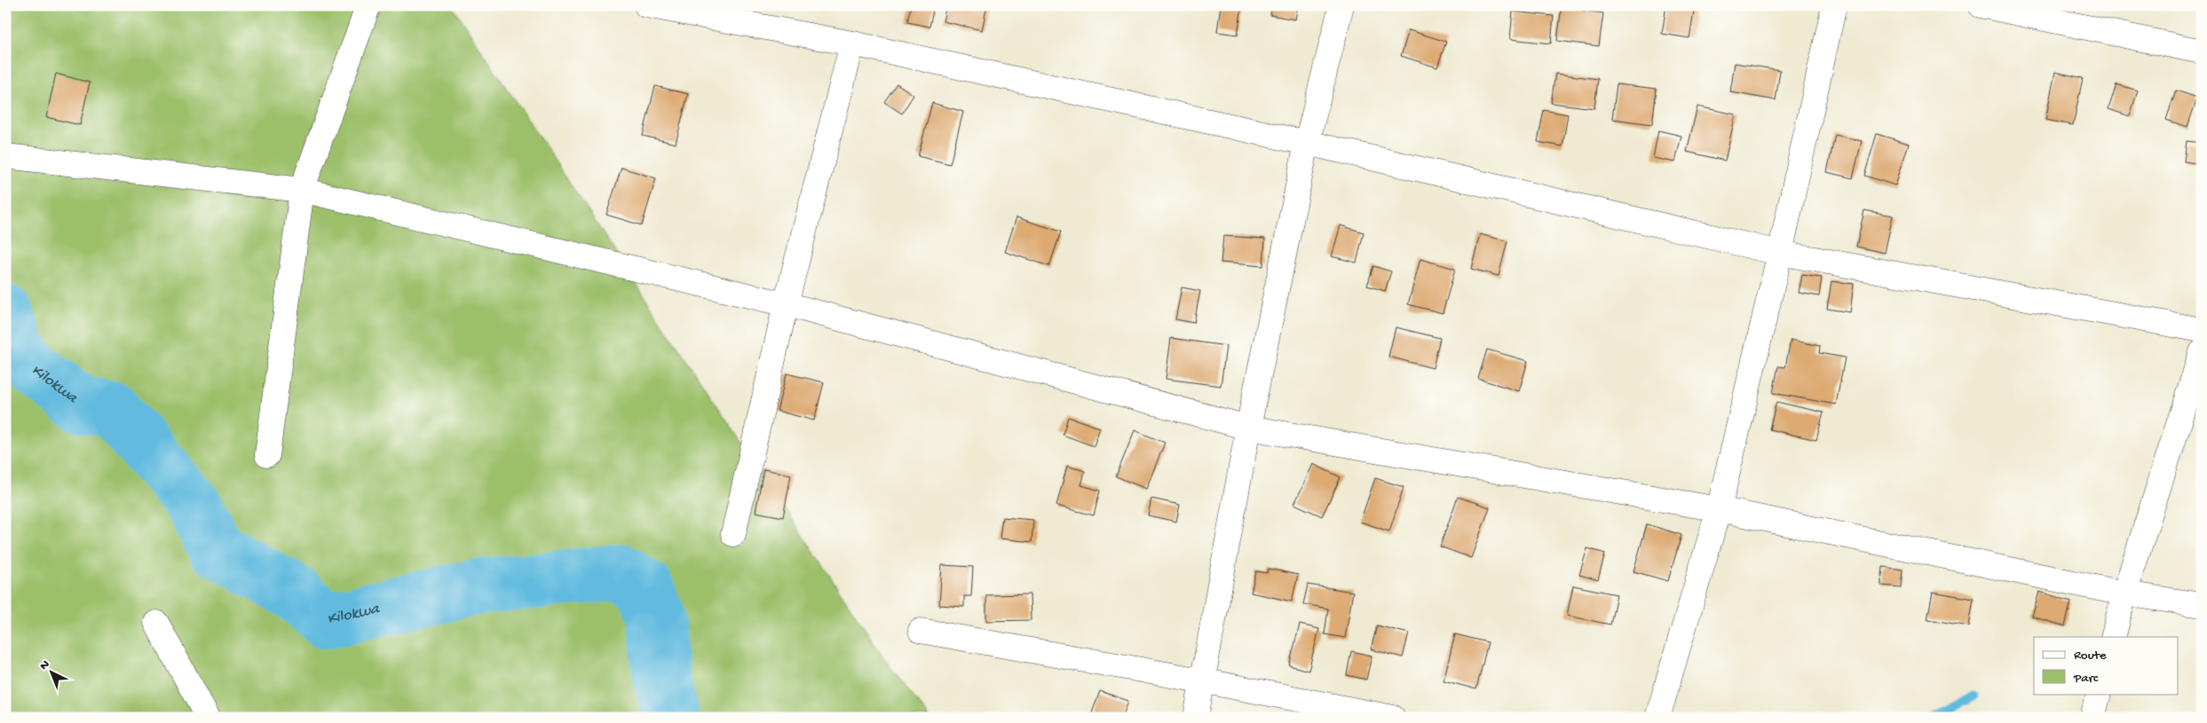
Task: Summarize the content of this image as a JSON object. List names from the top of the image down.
{
  "water": ["Kilokwa"],
  "legend": ["Route", "Parc"],
  "north": "top left"
}
